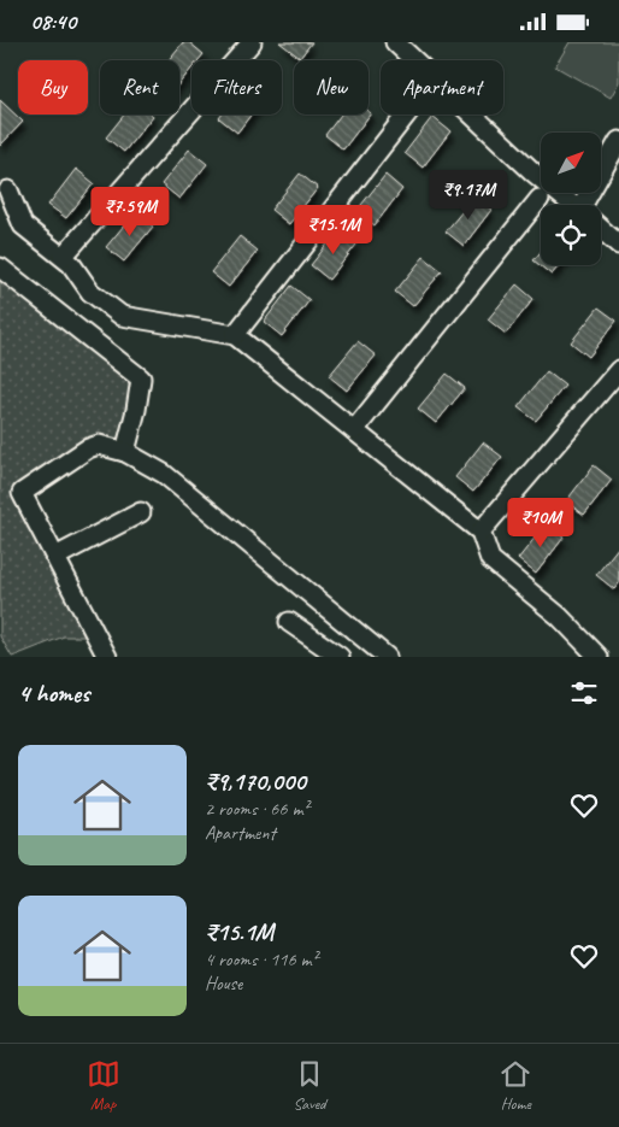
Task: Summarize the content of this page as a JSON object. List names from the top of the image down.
{
  "north": "top right",
  "page": {
    "status": "08:40",
    "chip": [
      "Buy",
      "Rent",
      "Filters",
      "New",
      "Apartment"
    ],
    "price": [
      "₹9.17M",
      "₹7.59M",
      "₹15.1M",
      "₹10M"
    ],
    "heading": "4 homes",
    "list": [
      {
        "name": "₹9,170,000",
        "note": "2 rooms · 66 m² · Apartment"
      },
      {
        "name": "₹15.1M",
        "note": "4 rooms · 116 m² · House"
      }
    ],
    "tabs": ["Map", "Saved", "Home"]
  }
}
